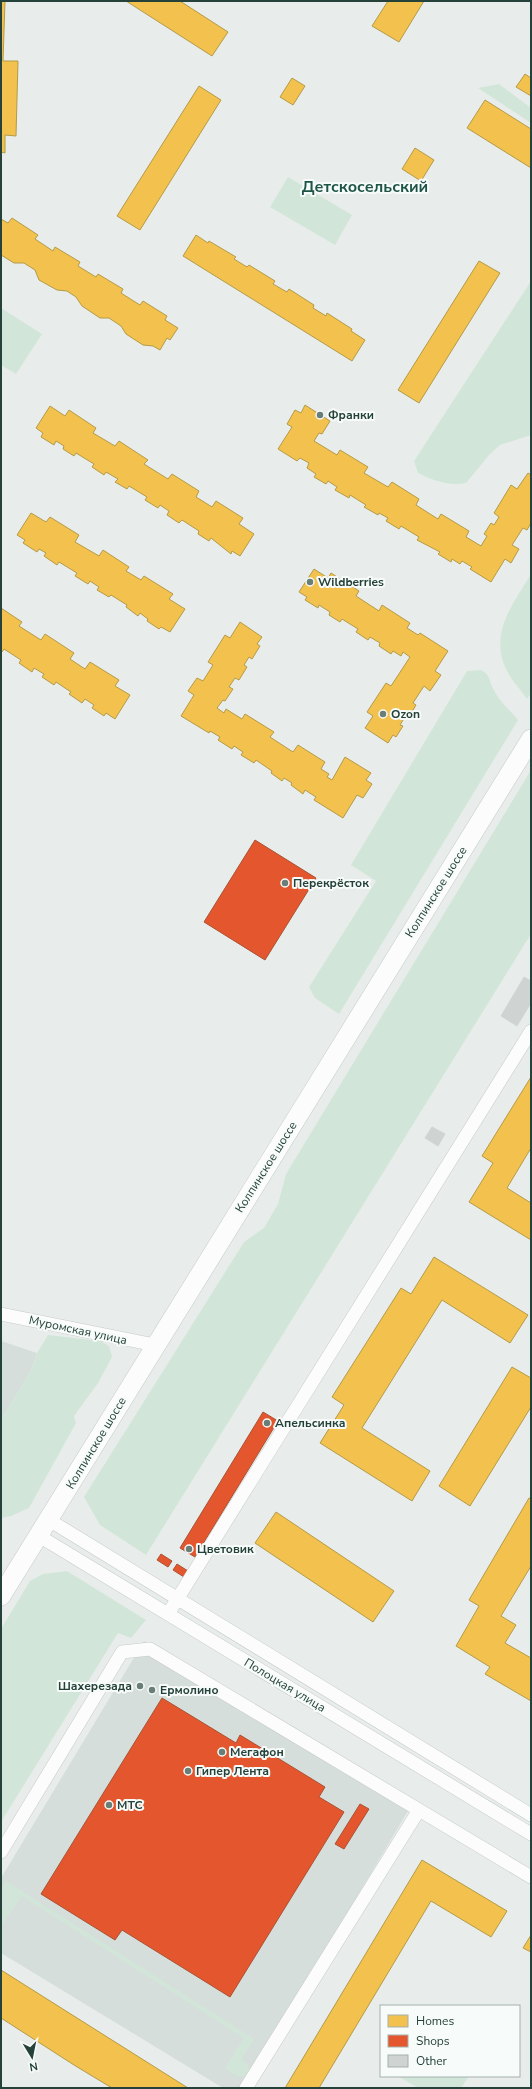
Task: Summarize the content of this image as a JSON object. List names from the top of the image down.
{
  "streets": {
    "main road": ["Колпинское шоссе"],
    "street": ["Муромская улица", "Полоцкая улица"]
  },
  "crossings": [
    ["Колпинское шоссе", "Муромская улица"],
    ["Колпинское шоссе", "Полоцкая улица"]
  ],
  "districts": ["Детскосельский"],
  "places": [
    "Франки",
    "Wildberries",
    "Ozon",
    "Перекрёсток",
    "Апельсинка",
    "Цветовик",
    "Шахерезада",
    "Ермолино",
    "Мегафон",
    "Гипер Лента",
    "МТС"
  ],
  "legend": ["Homes", "Shops", "Other"],
  "north": "bottom"
}
